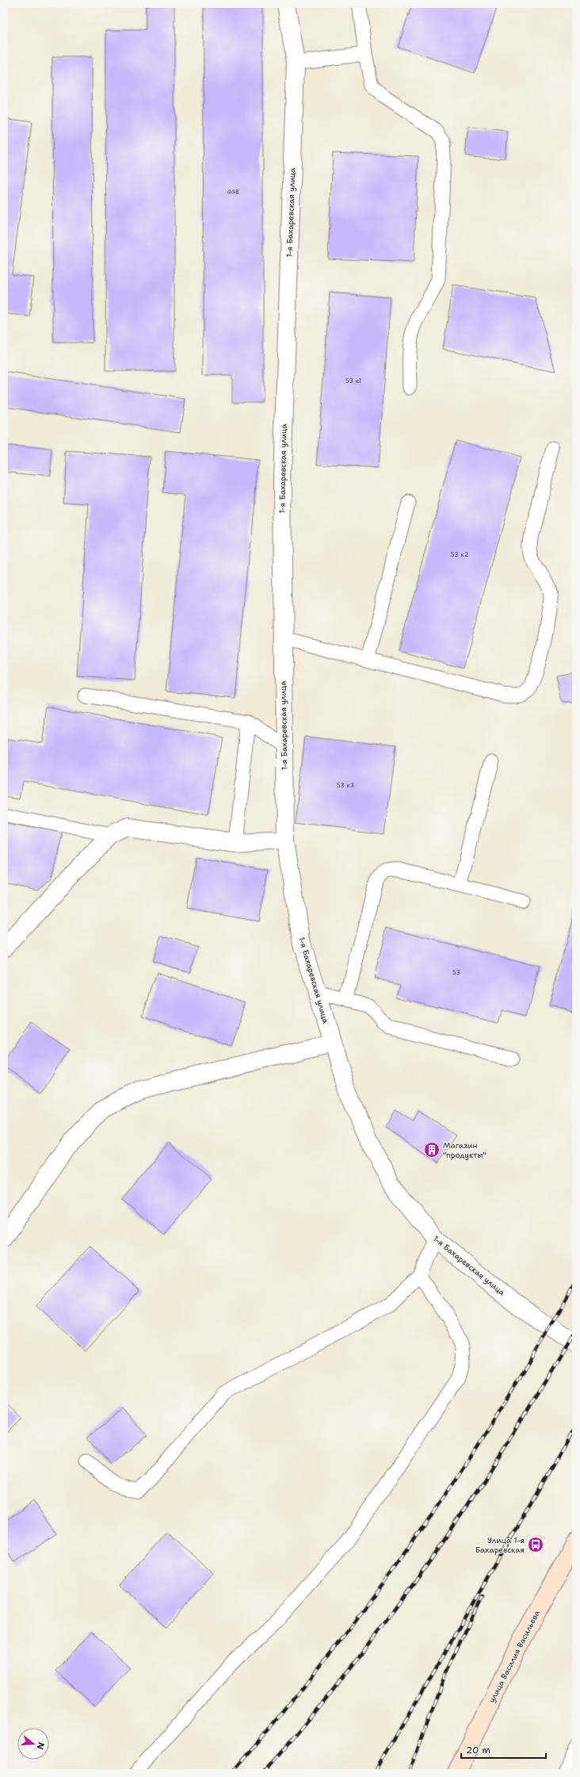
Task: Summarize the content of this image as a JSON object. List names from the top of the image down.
{
  "streets": {
    "main road": ["улица Василия Васильева"],
    "street": ["1-я Бахаревская улица"]
  },
  "places": {
    "building": ["Магазин \"продукты\""],
    "bus stop": ["Улица 1-я Бахаревская"]
  },
  "house_numbers": [
    "44В",
    "53 к1",
    "53 к2",
    "53 к3",
    "53"
  ],
  "scale_bar": "20 m",
  "north": "right"
}
